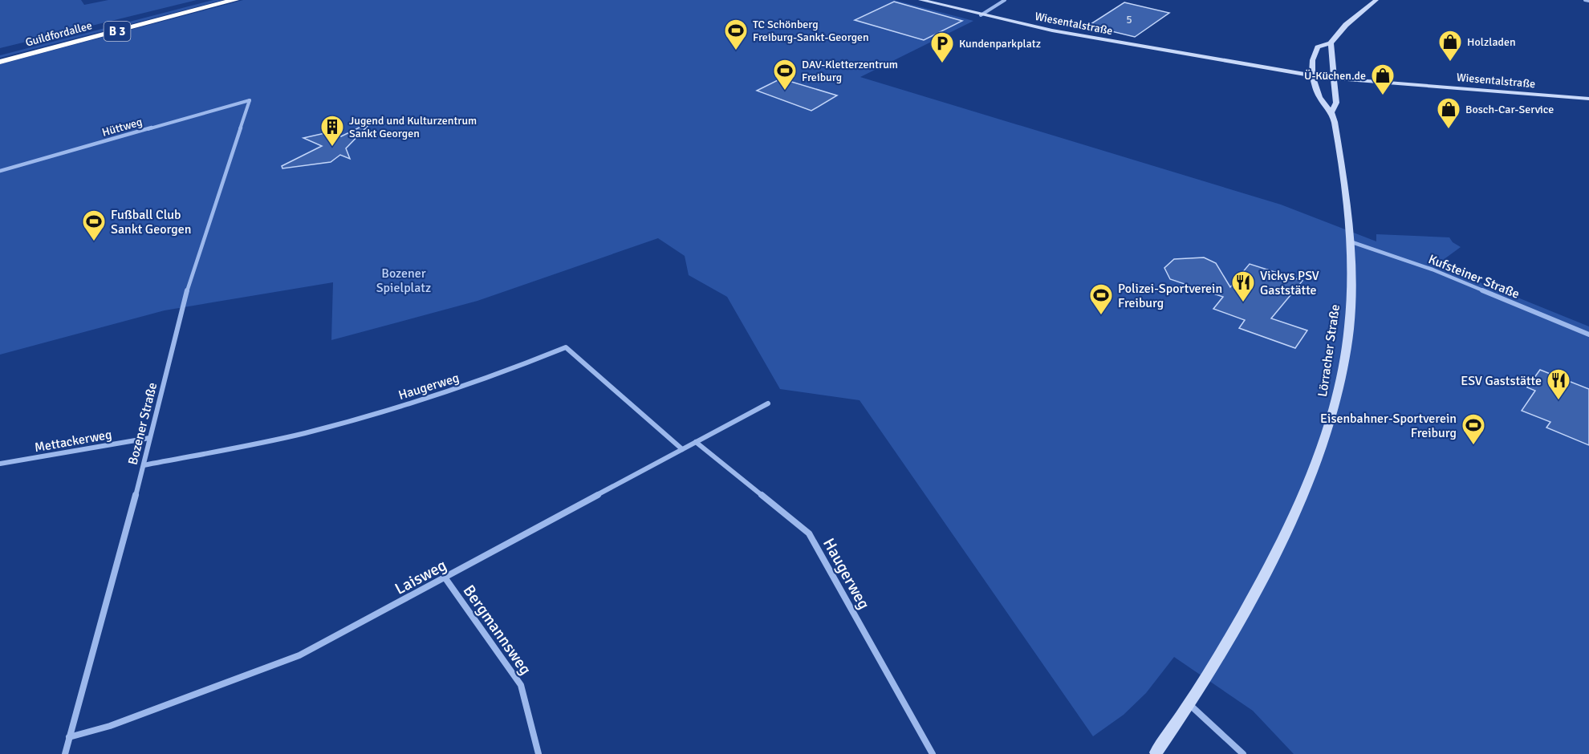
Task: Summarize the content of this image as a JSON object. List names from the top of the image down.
{
  "streets": {
    "highway": ["B 3", "Guildfordallee"],
    "street": [
      "Wiesentalstraße",
      "Hüttweg",
      "Kufsteiner Straße",
      "Lörracher Straße",
      "Haugerweg",
      "Bozener Straße",
      "Mettackerweg",
      "Laisweg",
      "Bergmannsweg"
    ]
  },
  "crossings": [
    ["Wiesentalstraße", "Lörracher Straße"],
    ["Hüttweg", "Bozener Straße"],
    ["Kufsteiner Straße", "Lörracher Straße"],
    ["Haugerweg", "Bozener Straße"],
    ["Haugerweg", "Laisweg"],
    ["Bozener Straße", "Mettackerweg"],
    ["Bozener Straße", "Laisweg"],
    ["Laisweg", "Bergmannsweg"]
  ],
  "parks": ["Bozener Spielplatz"],
  "places": {
    "sports": [
      "TC Schönberg Freiburg-Sankt-Georgen",
      "DAV-Kletterzentrum Freiburg",
      "Fußball Club Sankt Georgen",
      "Polizei-Sportverein Freiburg",
      "Eisenbahner-Sportverein Freiburg"
    ],
    "shop": ["Holzladen", "Ü-Küchen.de", "Bosch-Car-Service"],
    "parking": ["Kundenparkplatz"],
    "building": ["Jugend und Kulturzentrum Sankt Georgen"],
    "restaurant": ["Vickys PSV Gaststätte", "ESV Gaststätte"]
  },
  "house_numbers": ["5"]
}
